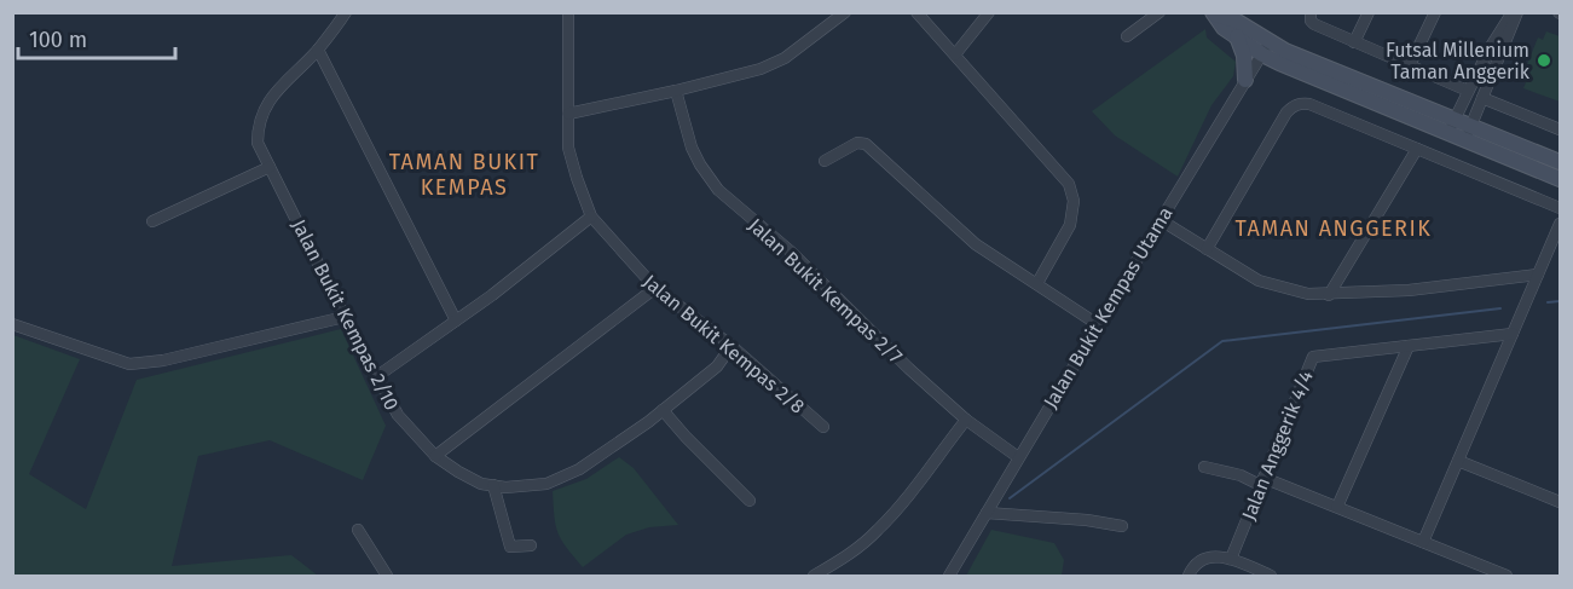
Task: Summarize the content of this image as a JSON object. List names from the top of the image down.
{
  "streets": {
    "street": [
      "Jalan Bukit Kempas 2/7",
      "Jalan Bukit Kempas Utama",
      "Jalan Bukit Kempas 2/10",
      "Jalan Bukit Kempas 2/8",
      "Jalan Anggerik 4/4"
    ]
  },
  "crossings": [
    ["Jalan Bukit Kempas 2/7", "Jalan Bukit Kempas Utama"],
    ["Jalan Bukit Kempas 2/10", "Jalan Bukit Kempas 2/8"]
  ],
  "districts": ["TAMAN BUKIT KEMPAS", "TAMAN ANGGERIK"],
  "places": ["Futsal Millenium Taman Anggerik"],
  "scale_bar": "100 m"
}
